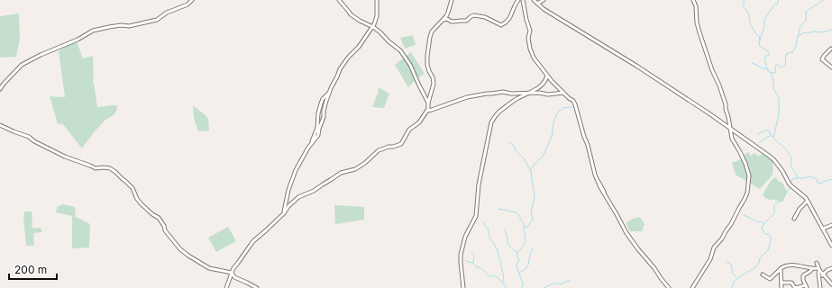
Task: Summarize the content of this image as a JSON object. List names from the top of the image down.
{
  "scale_bar": "200 m"
}
